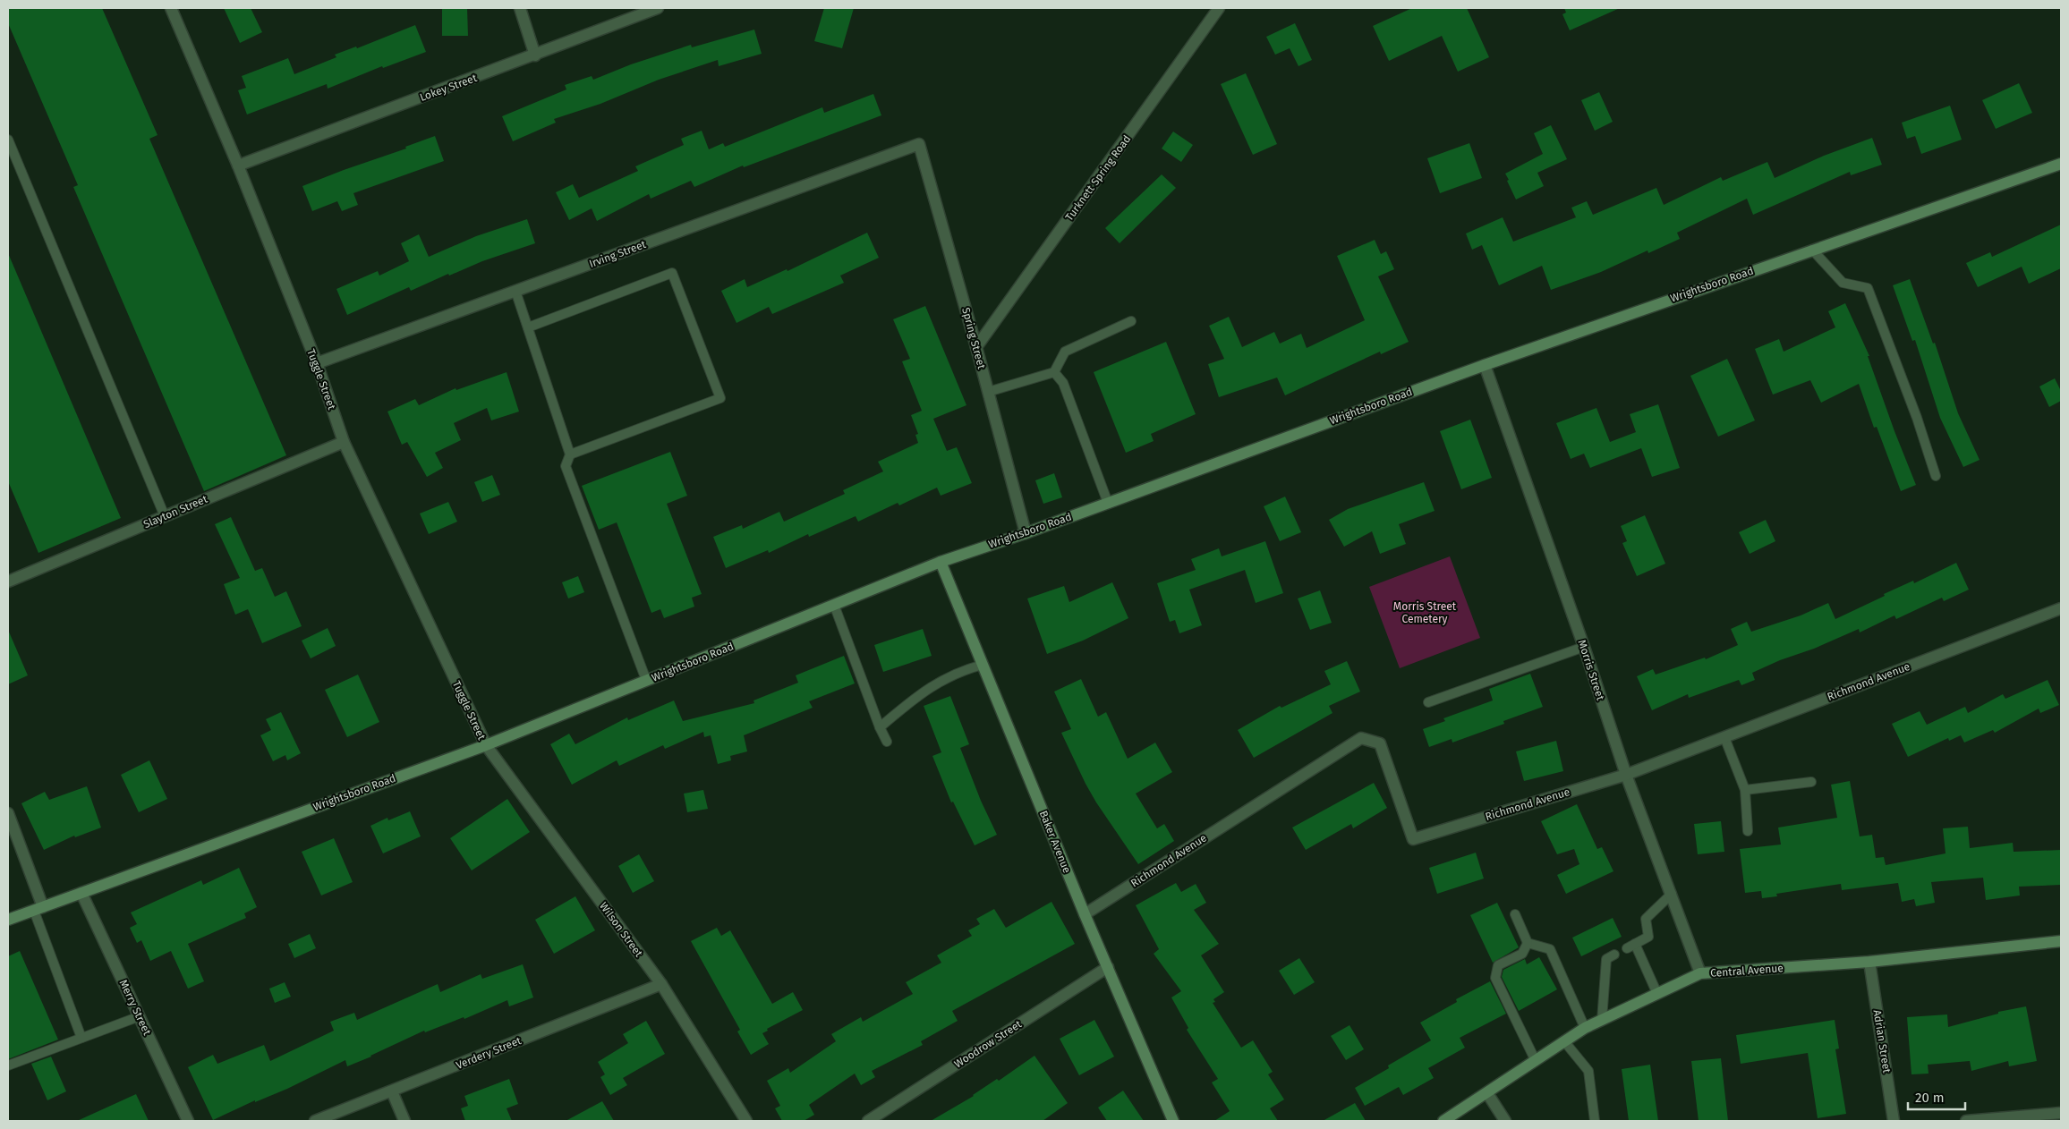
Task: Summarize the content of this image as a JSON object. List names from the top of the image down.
{
  "streets": {
    "main road": ["Wrightsboro Road", "Baker Avenue", "Central Avenue"],
    "street": [
      "Lokey Street",
      "Turknett Spring Road",
      "Irving Street",
      "Spring Street",
      "Tuggle Street",
      "Slayton Street",
      "Morris Street",
      "Richmond Avenue",
      "Wilson Street",
      "Merry Street",
      "Adrian Street",
      "Woodrow Street",
      "Verdery Street"
    ]
  },
  "crossings": [
    ["Lokey Street", "Tuggle Street"],
    ["Turknett Spring Road", "Spring Street"],
    ["Irving Street", "Spring Street"],
    ["Irving Street", "Tuggle Street"],
    ["Wrightsboro Road", "Spring Street"],
    ["Wrightsboro Road", "Tuggle Street"],
    ["Wrightsboro Road", "Morris Street"],
    ["Wrightsboro Road", "Baker Avenue"],
    ["Wrightsboro Road", "Wilson Street"],
    ["Wrightsboro Road", "Merry Street"],
    ["Tuggle Street", "Slayton Street"],
    ["Tuggle Street", "Wilson Street"],
    ["Morris Street", "Richmond Avenue"],
    ["Morris Street", "Central Avenue"],
    ["Richmond Avenue", "Baker Avenue"],
    ["Baker Avenue", "Woodrow Street"],
    ["Wilson Street", "Verdery Street"],
    ["Central Avenue", "Adrian Street"]
  ],
  "parks": ["Morris Street Cemetery"],
  "scale_bar": "20 m"
}
